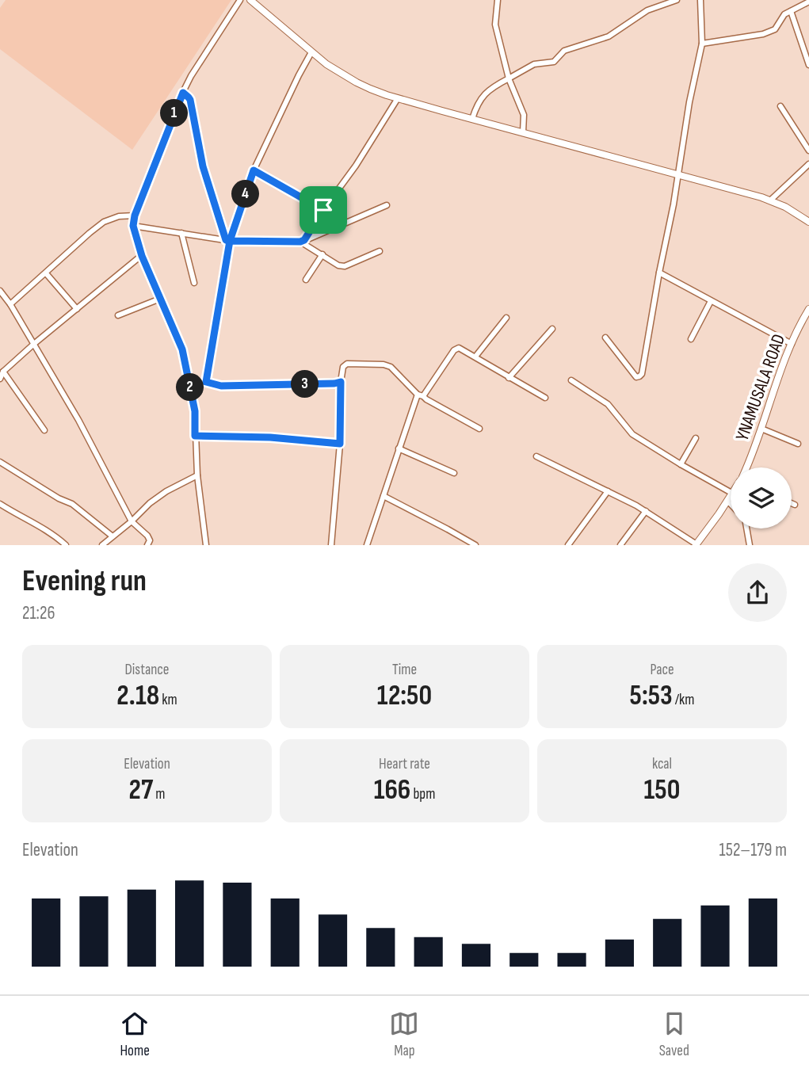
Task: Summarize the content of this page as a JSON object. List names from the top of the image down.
{
  "streets": {
    "main road": ["YNAMUSALA ROAD"]
  },
  "page": {
    "pins": [
      "1",
      "4",
      "3",
      "2"
    ],
    "heading": ["Evening run", "21:26"],
    "stats": [
      ["Distance", "2.18 km"],
      ["Time", "12:50"],
      ["Pace", "5:53 /km"],
      ["Elevation", "27 m"],
      ["Heart rate", "166 bpm"],
      ["kcal", "150"]
    ],
    "chart": ["Elevation", "152–179 m"],
    "tabs": ["Home", "Map", "Saved"]
  }
}
